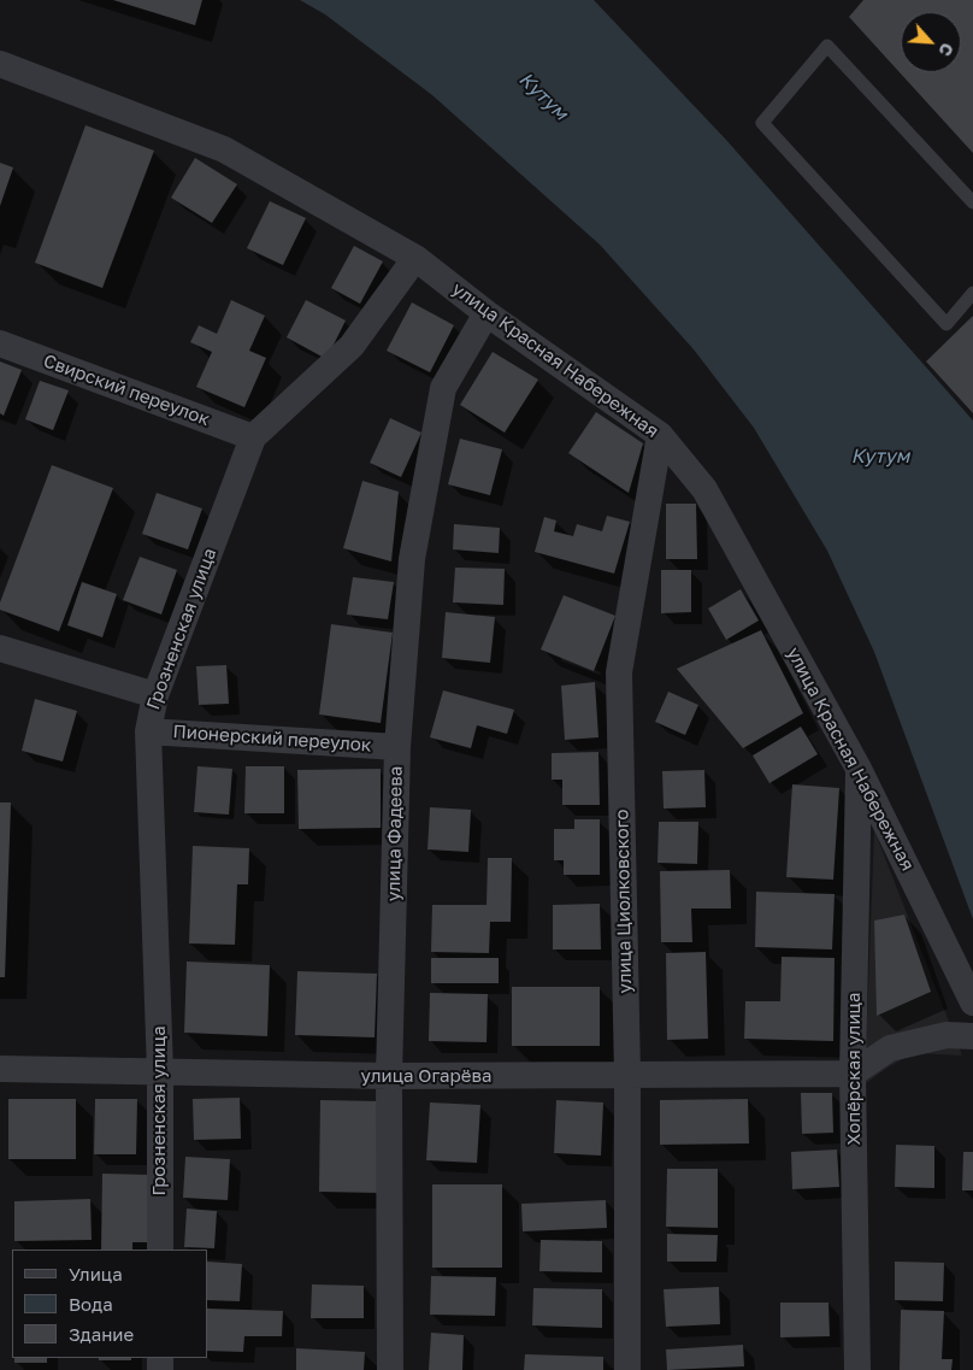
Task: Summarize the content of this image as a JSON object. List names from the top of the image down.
{
  "streets": {
    "street": [
      "улица Красная Набережная",
      "Свирский переулок",
      "Грозненская улица",
      "Пионерский переулок",
      "улица Фадеева",
      "улица Циолковского",
      "Хопёрская улица",
      "улица Огарёва"
    ]
  },
  "crossings": [
    ["улица Красная Набережная", "Грозненская улица"],
    ["улица Красная Набережная", "улица Фадеева"],
    ["улица Красная Набережная", "улица Циолковского"],
    ["улица Красная Набережная", "Хопёрская улица"],
    ["Свирский переулок", "Грозненская улица"],
    ["Грозненская улица", "Пионерский переулок"],
    ["Грозненская улица", "улица Огарёва"],
    ["Пионерский переулок", "улица Фадеева"],
    ["улица Фадеева", "улица Огарёва"],
    ["улица Циолковского", "улица Огарёва"],
    ["Хопёрская улица", "улица Огарёва"]
  ],
  "water": ["Кутум"],
  "legend": ["Улица", "Вода", "Здание"],
  "north": "bottom right"
}
